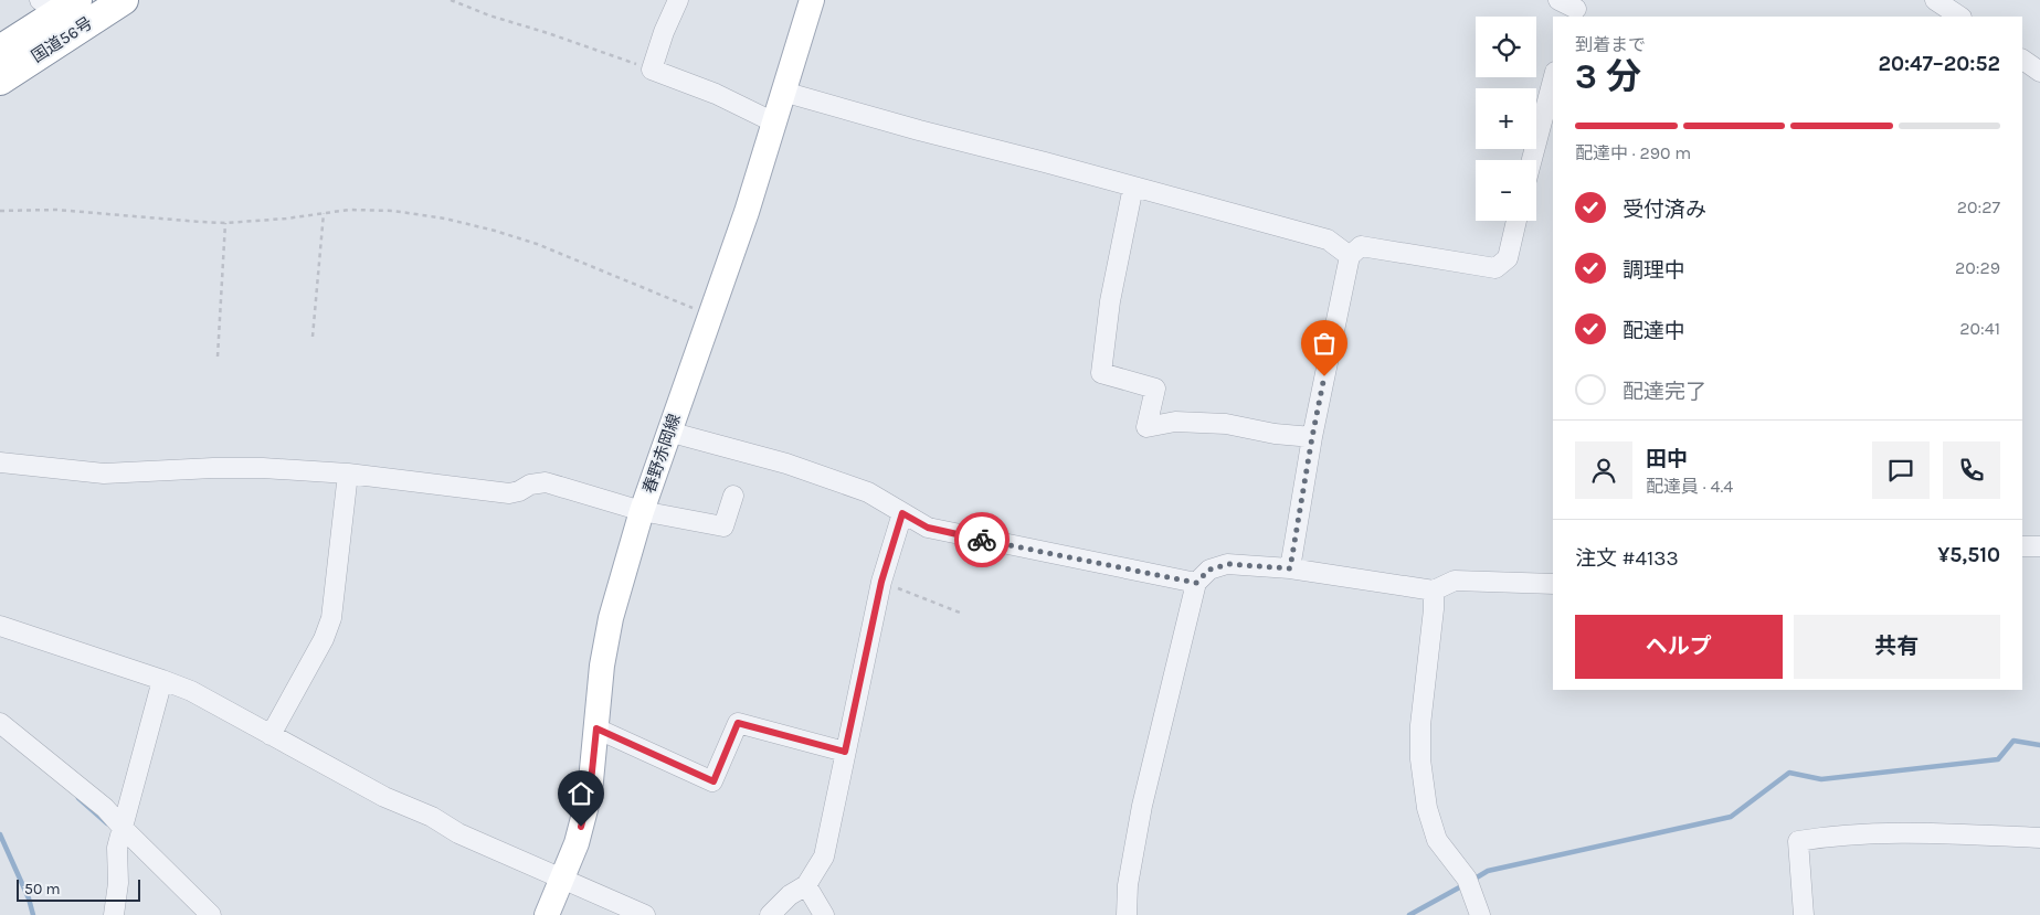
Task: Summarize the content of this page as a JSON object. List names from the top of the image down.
{
  "streets": {
    "highway": ["国道56号"],
    "main road": ["春野赤岡線"]
  },
  "scale_bar": "50 m",
  "page": {
    "map_buttons": ["+", "−"],
    "heading": ["3 分", "到着まで", "20:47–20:52"],
    "panel": [
      "田中",
      "配達員 · 4.4",
      "注文 #4133",
      "¥5,510"
    ],
    "bar": "配達中 · 290 m",
    "list": [
      ["受付済み", "20:27"],
      ["調理中", "20:29"],
      ["配達中", "20:41"],
      "配達完了"
    ],
    "buttons": ["ヘルプ", "共有"],
    "scale": "50 m"
  }
}
